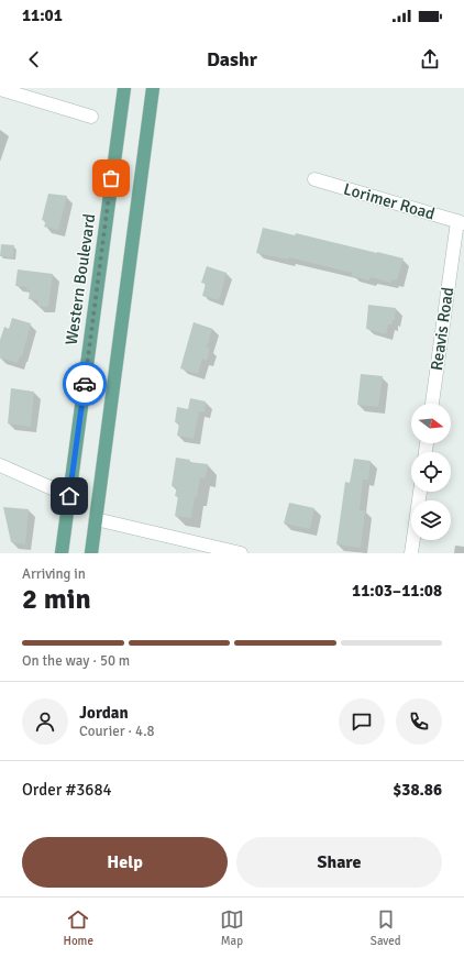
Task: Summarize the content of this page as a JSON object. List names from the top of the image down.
{
  "streets": {
    "main road": ["Western Boulevard"],
    "street": ["Lorimer Road", "Reavis Road"]
  },
  "crossings": [
    ["Lorimer Road", "Reavis Road"]
  ],
  "north": "right",
  "page": {
    "status": "11:01",
    "header": "Dashr",
    "heading": ["2 min", "Arriving in", "11:03–11:08"],
    "panel": [
      "Jordan",
      "Courier · 4.8",
      "Order #3684",
      "$38.86"
    ],
    "bar": "On the way · 50 m",
    "buttons": ["Help", "Share"],
    "tabs": ["Home", "Map", "Saved"]
  }
}
